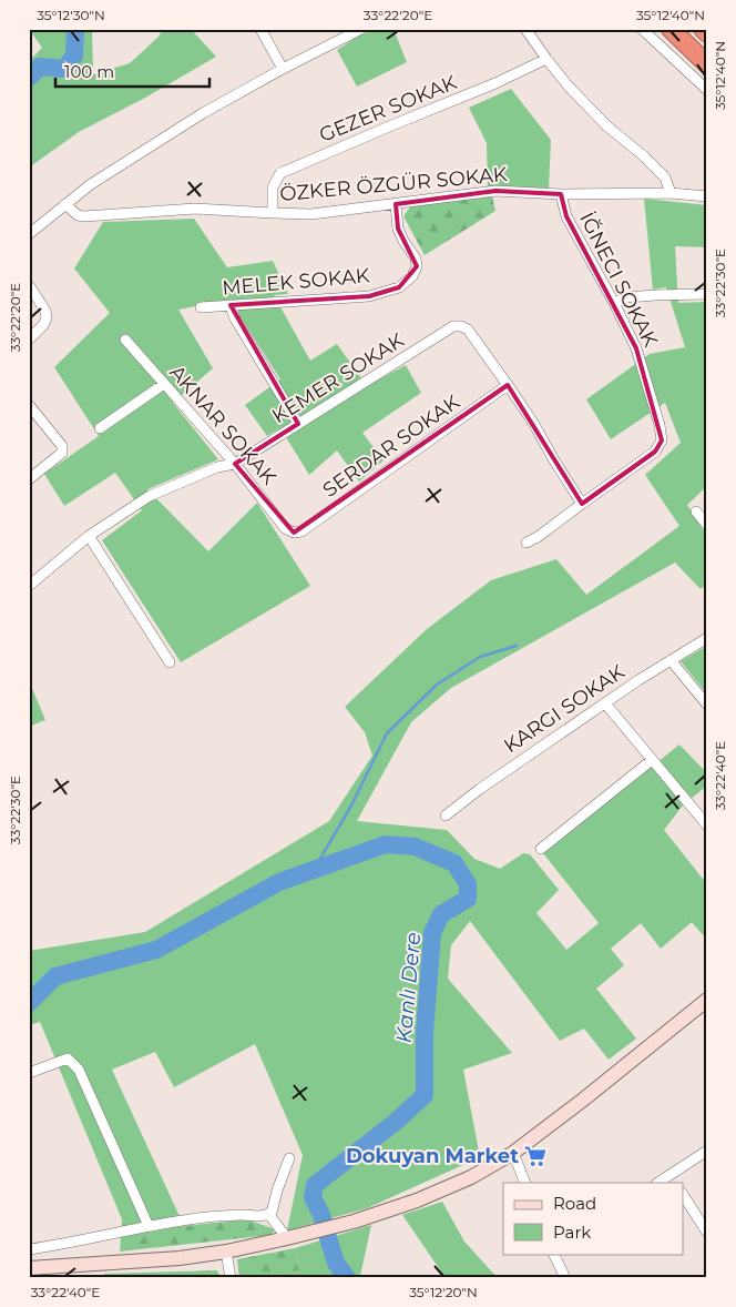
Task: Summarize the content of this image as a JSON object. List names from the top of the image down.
{
  "streets": {
    "street": [
      "GEZER SOKAK",
      "ÖZKER ÖZGÜR SOKAK",
      "İĞNECI SOKAK",
      "MELEK SOKAK",
      "KEMER SOKAK",
      "AKNAR SOKAK",
      "SERDAR SOKAK"
    ]
  },
  "crossings": [
    ["GEZER SOKAK", "ÖZKER ÖZGÜR SOKAK"],
    ["ÖZKER ÖZGÜR SOKAK", "İĞNECI SOKAK"],
    ["ÖZKER ÖZGÜR SOKAK", "MELEK SOKAK"],
    ["KEMER SOKAK", "AKNAR SOKAK"],
    ["KEMER SOKAK", "SERDAR SOKAK"],
    ["AKNAR SOKAK", "SERDAR SOKAK"]
  ],
  "water": ["Kanlı Dere"],
  "places": {
    "supermarket": ["Dokuyan Market"]
  },
  "legend": ["Road", "Park"],
  "scale_bar": "100 m",
  "coordinates": [
    "35°12'30\"N",
    "33°22'20\"E",
    "35°12'40\"N",
    "33°22'30\"E",
    "33°22'40\"E",
    "35°12'20\"N"
  ]
}
